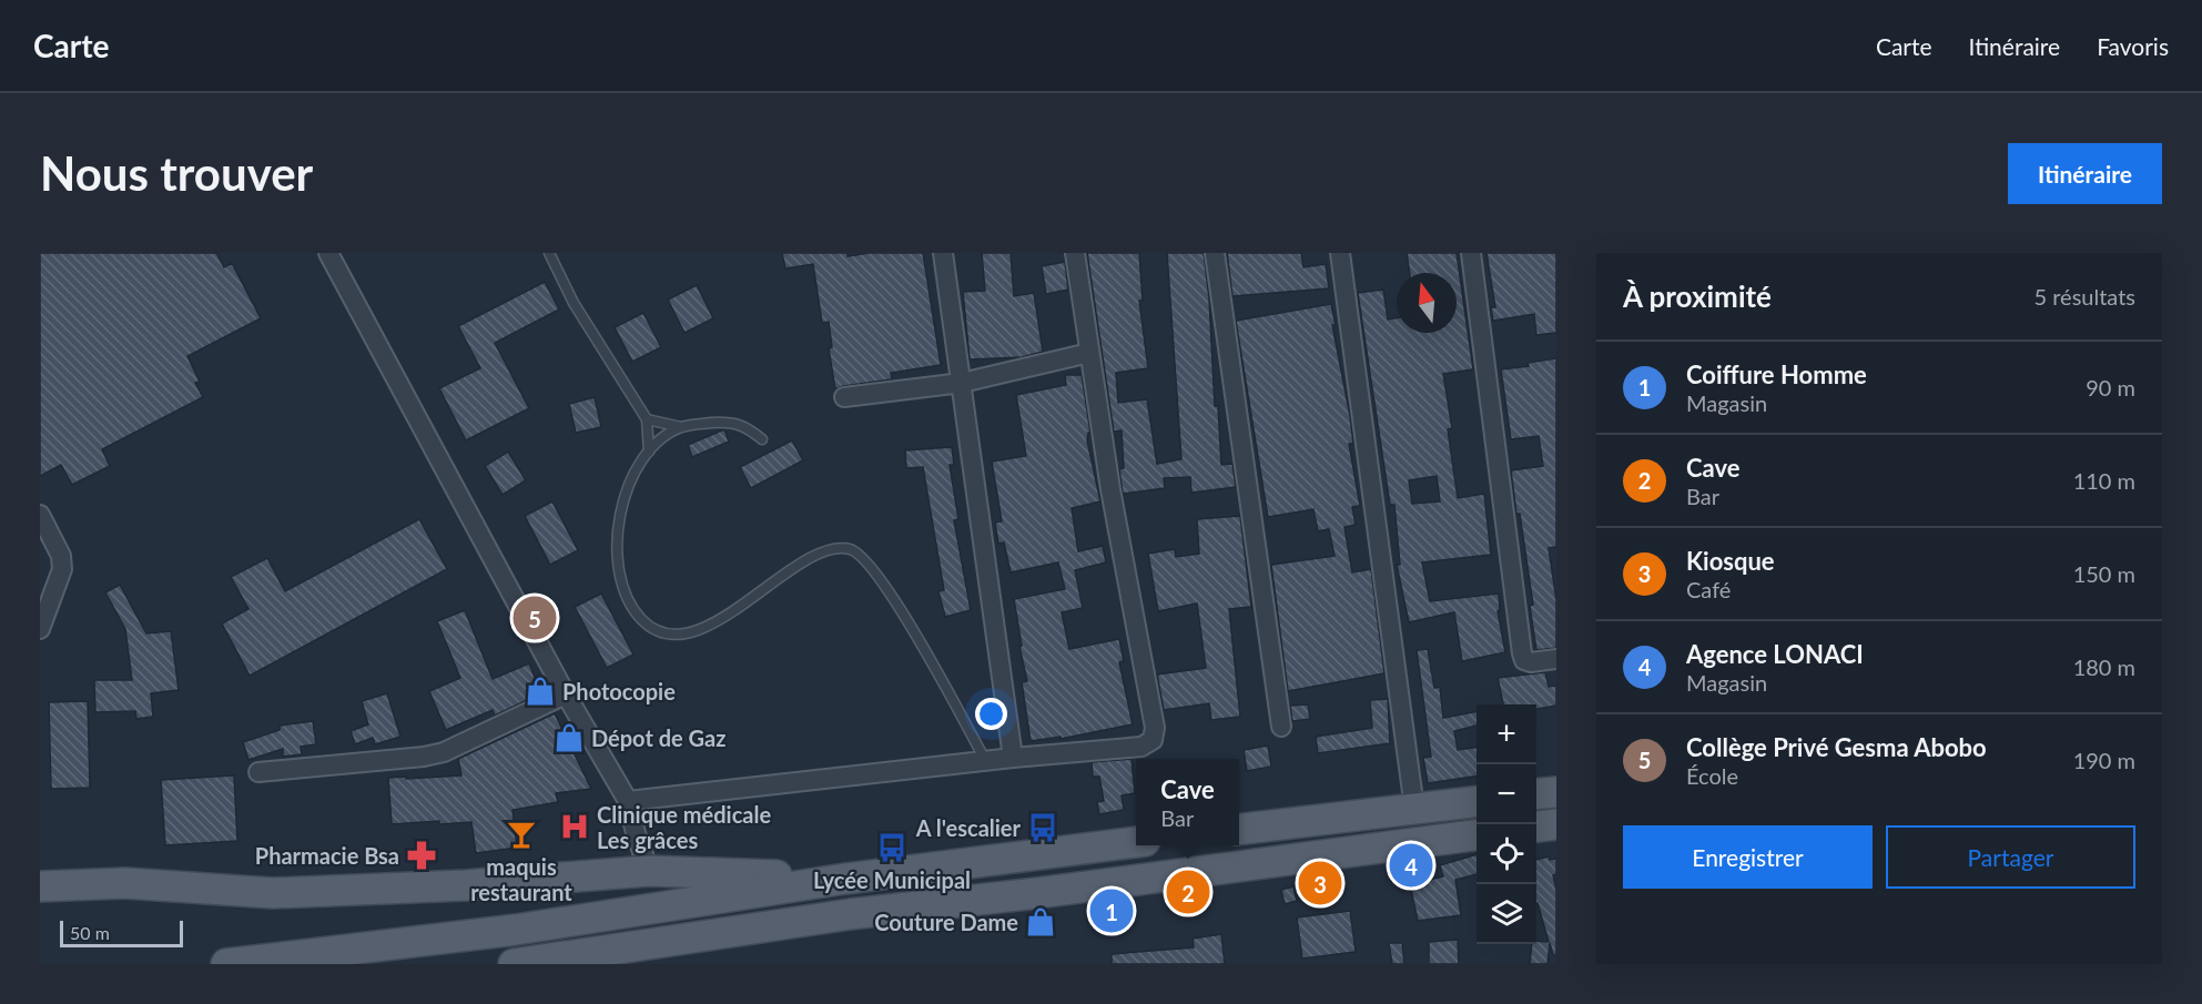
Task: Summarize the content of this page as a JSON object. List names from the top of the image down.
{
  "places": {
    "shop": ["Photocopie", "Dépot de Gaz", "Couture Dame"],
    "hospital": ["Clinique médicale Les grâces"],
    "bus stop": ["A l'escalier", "Lycée Municipal"],
    "bar": ["maquis restaurant"],
    "pharmacy": ["Pharmacie Bsa"]
  },
  "scale_bar": "50 m",
  "north": "top",
  "page": {
    "header": "Carte",
    "nav": ["Carte", "Itinéraire", "Favoris"],
    "buttons": [
      "Itinéraire",
      ["Enregistrer", "Partager"]
    ],
    "title": "Nous trouver",
    "heading": ["À proximité", "5 résultats"],
    "list": [
      {
        "mark": "1",
        "name": "Coiffure Homme",
        "note": "Magasin",
        "value": "90 m"
      },
      {
        "mark": "2",
        "name": "Cave",
        "note": "Bar",
        "value": "110 m"
      },
      {
        "mark": "3",
        "name": "Kiosque",
        "note": "Café",
        "value": "150 m"
      },
      {
        "mark": "4",
        "name": "Agence LONACI",
        "note": "Magasin",
        "value": "180 m"
      },
      {
        "mark": "5",
        "name": "Collège Privé Gesma Abobo",
        "note": "École",
        "value": "190 m"
      }
    ],
    "pins": [
      "5",
      "4",
      "3",
      "2",
      "1"
    ],
    "map_buttons": ["+", "−"],
    "popup": ["Cave", "Bar"],
    "scale": "50 m"
  }
}
